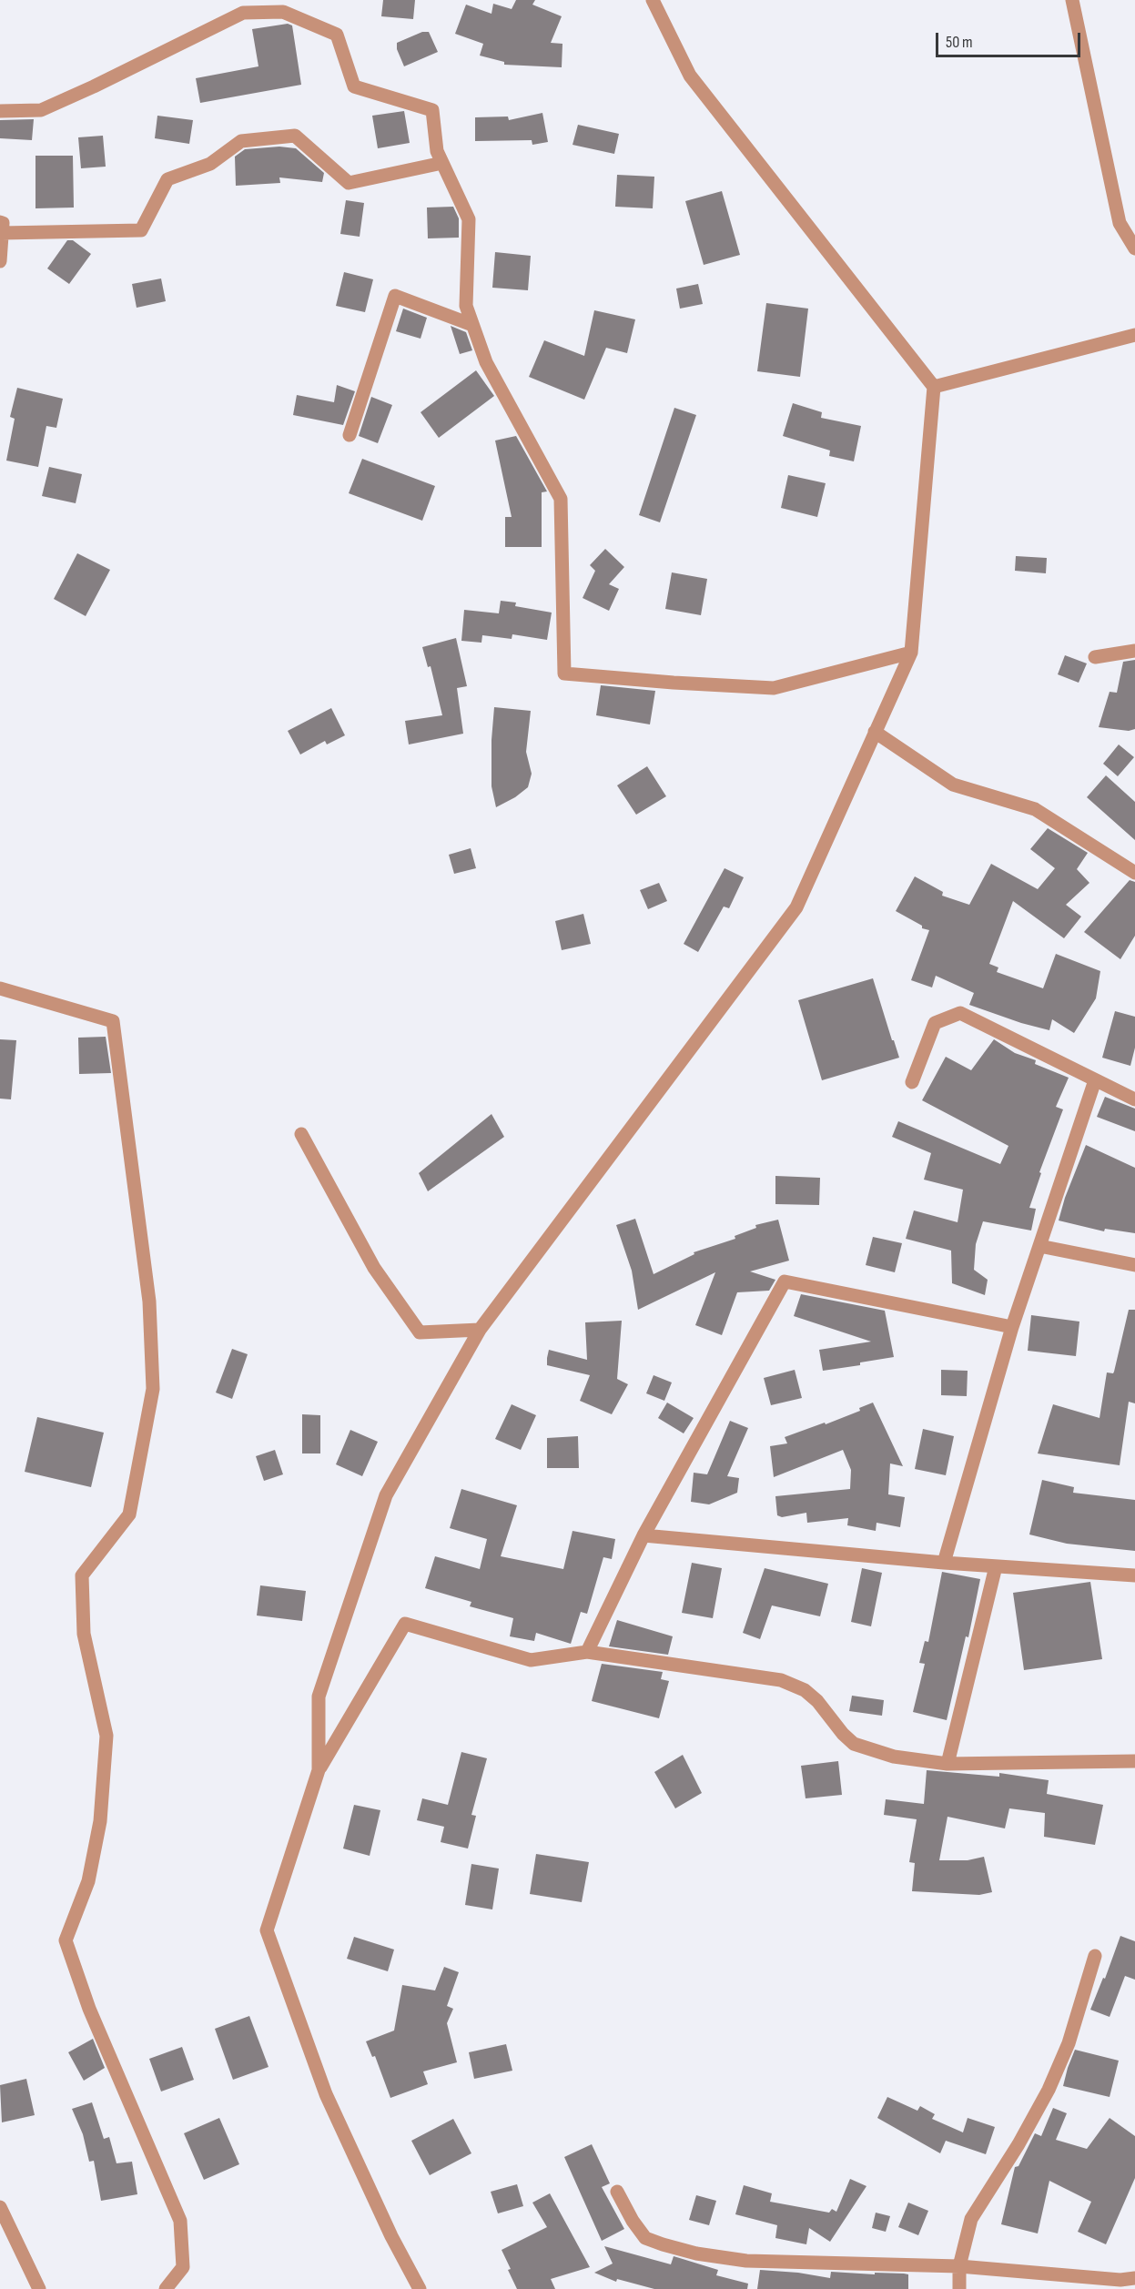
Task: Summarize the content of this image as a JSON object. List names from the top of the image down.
{
  "scale_bar": "50 m"
}
